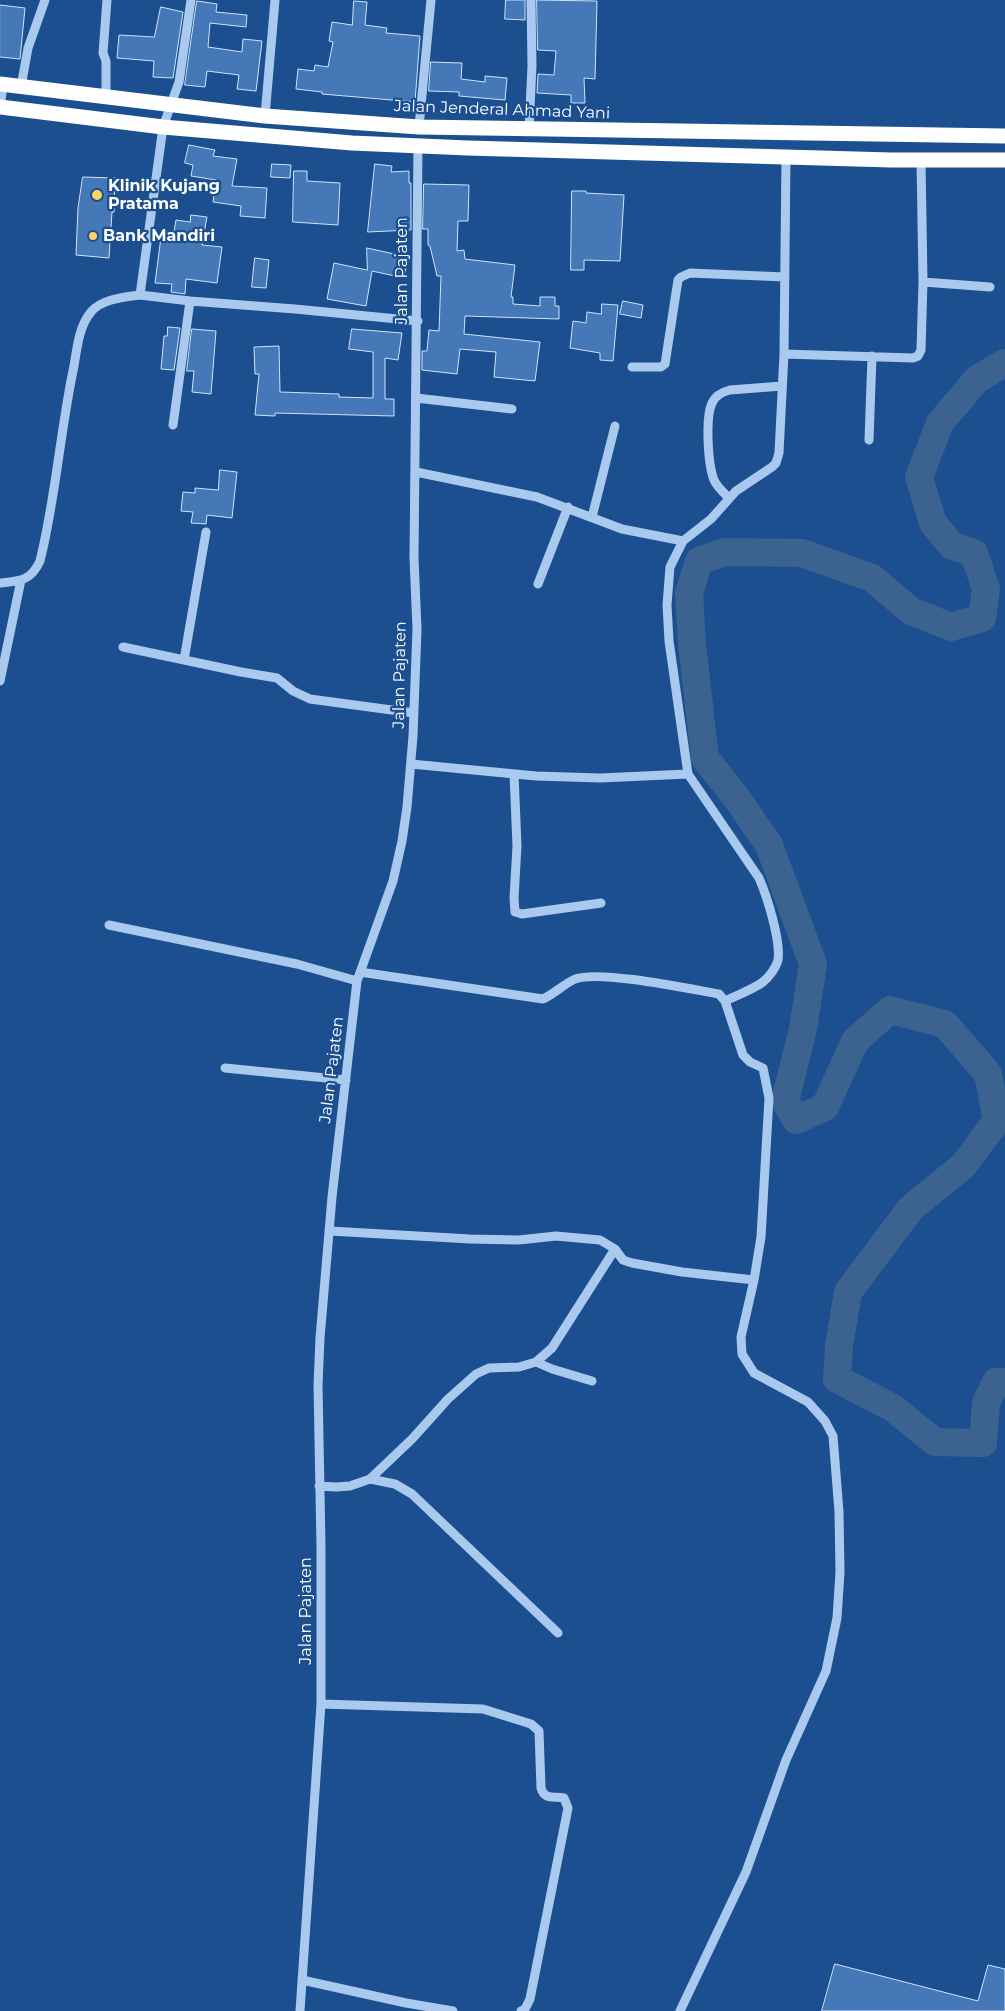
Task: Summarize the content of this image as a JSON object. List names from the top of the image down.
{
  "streets": {
    "highway": ["Jalan Jenderal Ahmad Yani"],
    "street": ["Jalan Pajaten"]
  },
  "places": ["Klinik Kujang Pratama", "Bank Mandiri"]
}
